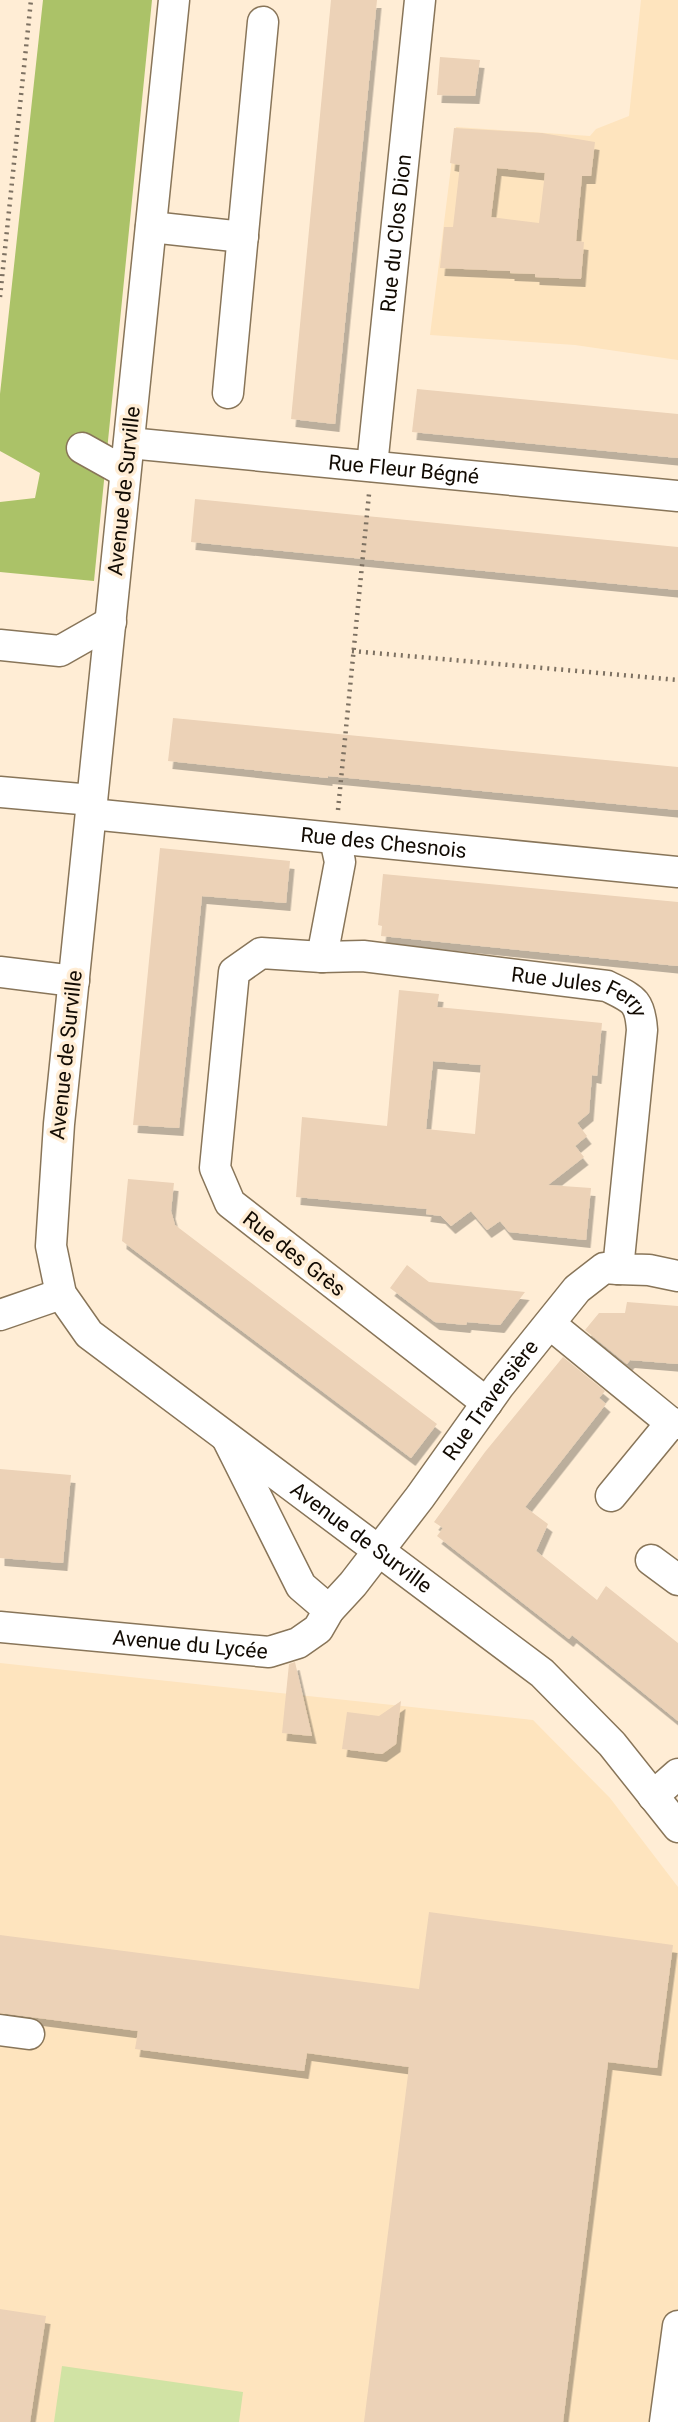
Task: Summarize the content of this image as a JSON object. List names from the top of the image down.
{
  "streets": {
    "street": [
      "Rue du Clos Dion",
      "Rue Fleur Bégné",
      "Avenue de Surville",
      "Rue des Chesnois",
      "Rue Jules Ferry",
      "Rue des Grès",
      "Rue Traversière",
      "Avenue du Lycée"
    ]
  },
  "crossings": [
    ["Rue du Clos Dion", "Rue Fleur Bégné"],
    ["Rue Fleur Bégné", "Avenue de Surville"],
    ["Avenue de Surville", "Rue des Chesnois"],
    ["Avenue de Surville", "Rue Traversière"],
    ["Avenue de Surville", "Avenue du Lycée"],
    ["Rue Jules Ferry", "Rue des Grès"],
    ["Rue Jules Ferry", "Rue Traversière"],
    ["Rue des Grès", "Rue Traversière"],
    ["Rue Traversière", "Avenue du Lycée"]
  ]
}
